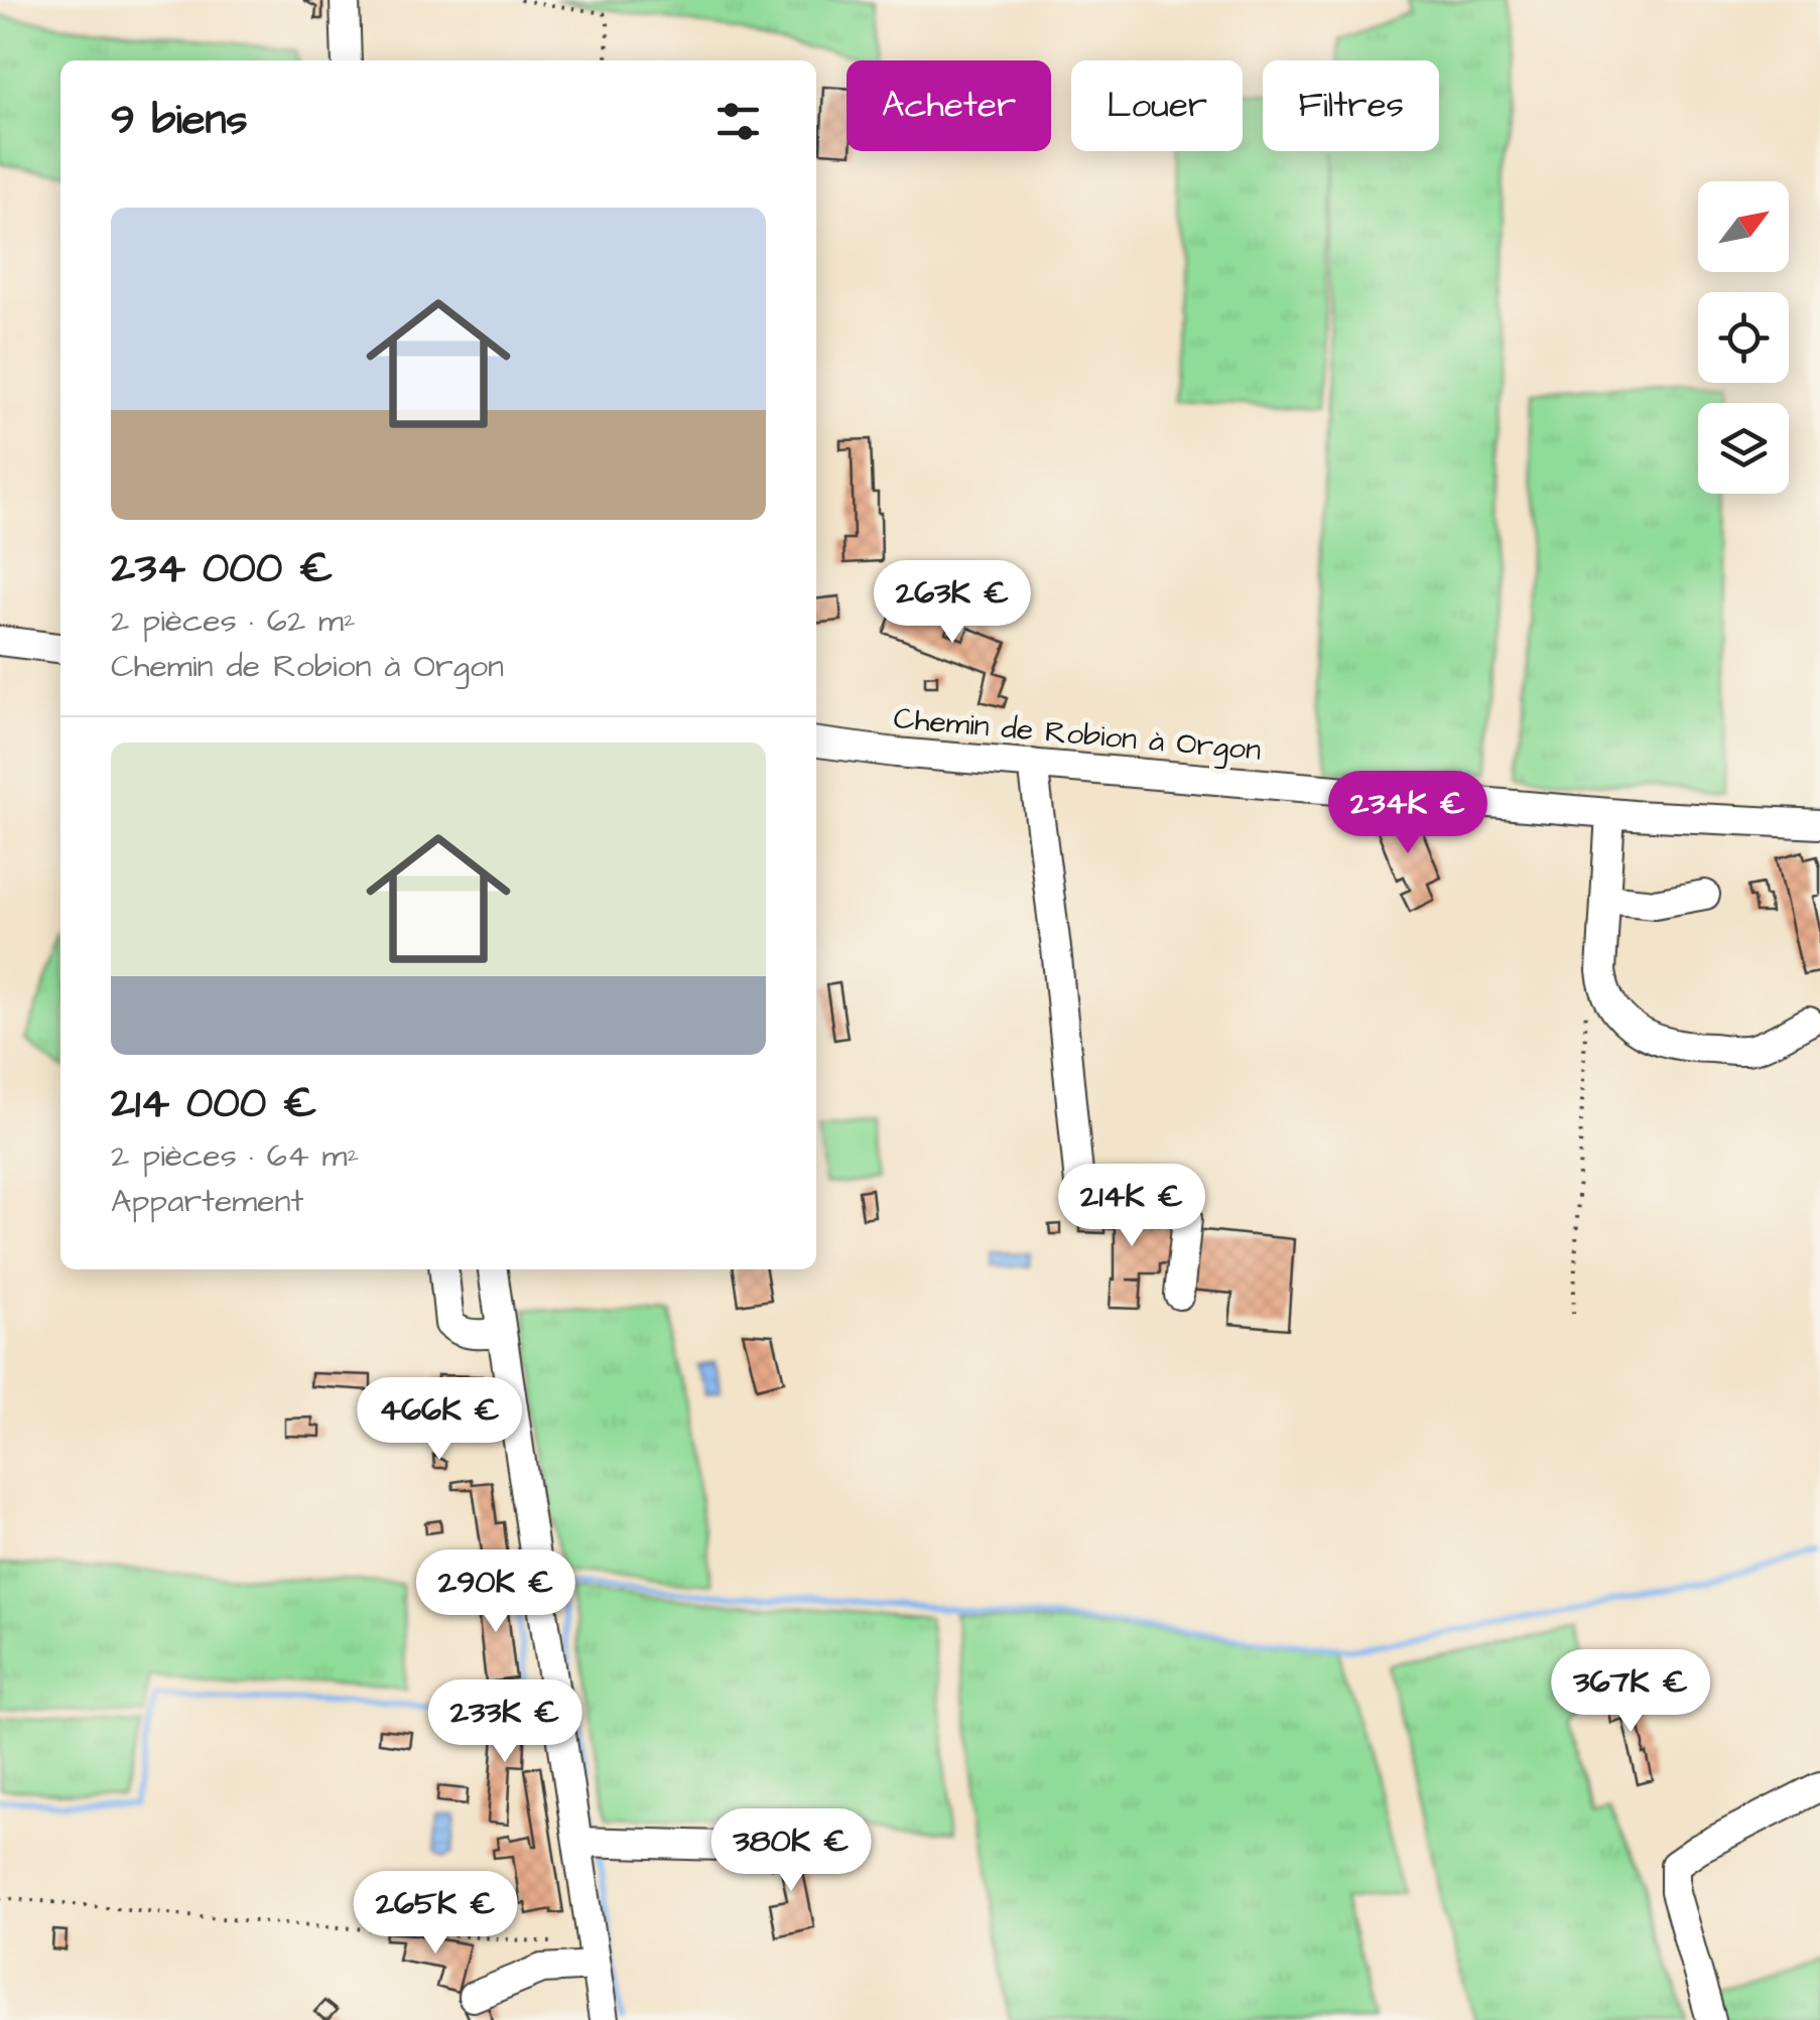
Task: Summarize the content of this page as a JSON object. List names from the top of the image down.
{
  "streets": {
    "street": ["Chemin de Robion à Orgon"]
  },
  "north": "top right",
  "page": {
    "chip": ["Acheter", "Louer", "Filtres"],
    "heading": "9 biens",
    "list": [
      {
        "name": "234 000 €",
        "note": "2 pièces · 62 m² · Chemin de Robion à Orgon"
      },
      {
        "name": "214 000 €",
        "note": "2 pièces · 64 m² · Appartement"
      }
    ],
    "price": [
      "263K €",
      "234K €",
      "214K €",
      "466K €",
      "290K €",
      "367K €",
      "233K €",
      "380K €",
      "265K €"
    ]
  }
}
